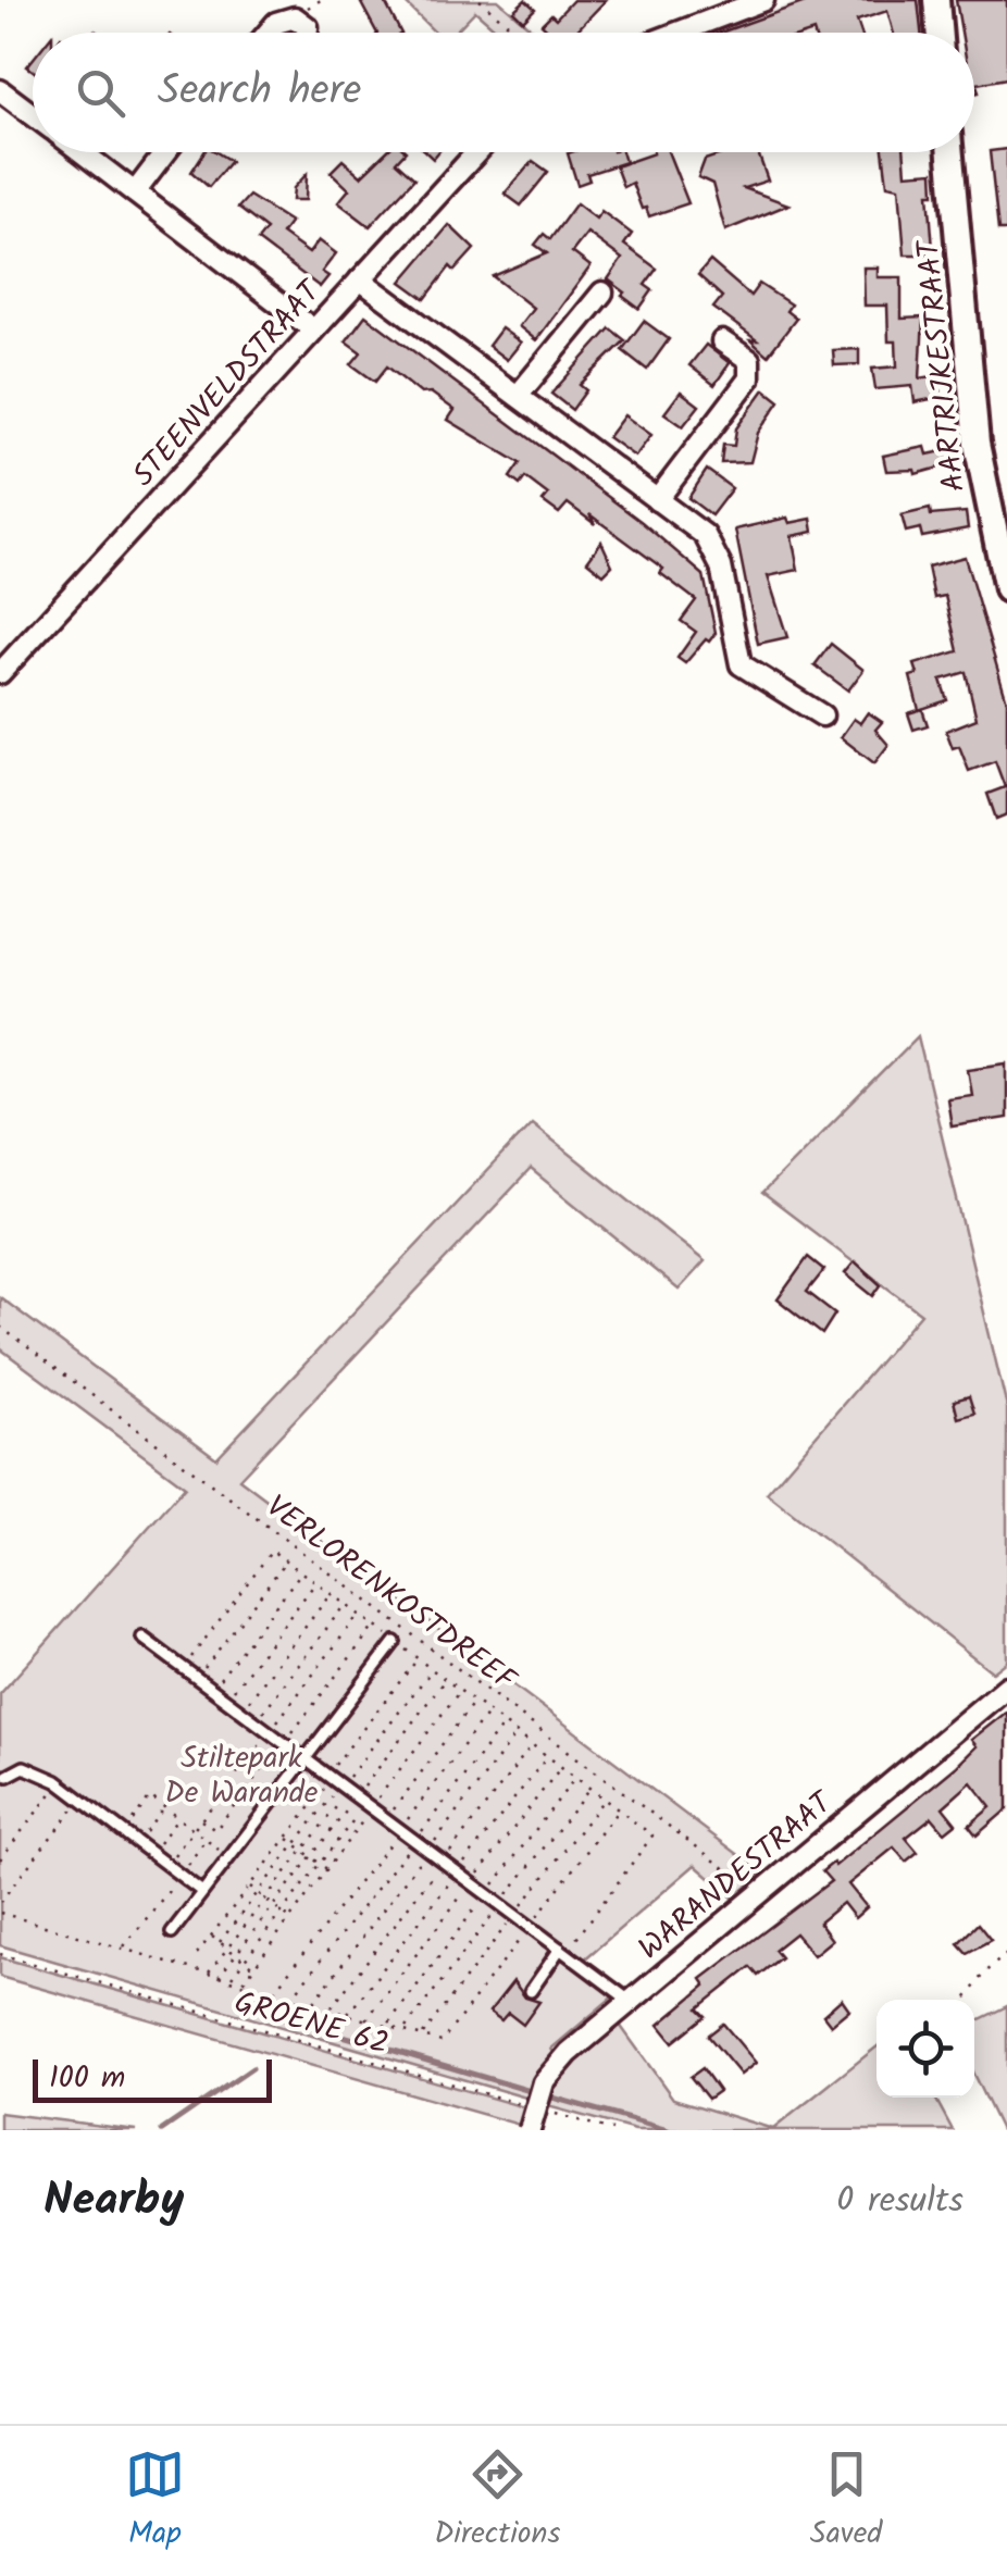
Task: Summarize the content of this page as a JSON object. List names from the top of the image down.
{
  "streets": {
    "street": ["AARTRIJKESTRAAT", "STEENVELDSTRAAT", "WARANDESTRAAT"],
    "path": ["VERLORENKOSTDREEF", "GROENE 62"]
  },
  "crossings": [
    ["VERLORENKOSTDREEF", "WARANDESTRAAT"]
  ],
  "parks": ["Stiltepark De Warande"],
  "scale_bar": "100 m",
  "page": {
    "search": "Search here",
    "scale": "100 m",
    "heading": ["Nearby", "0 results"],
    "nav": ["Map", "Directions", "Saved"]
  }
}
